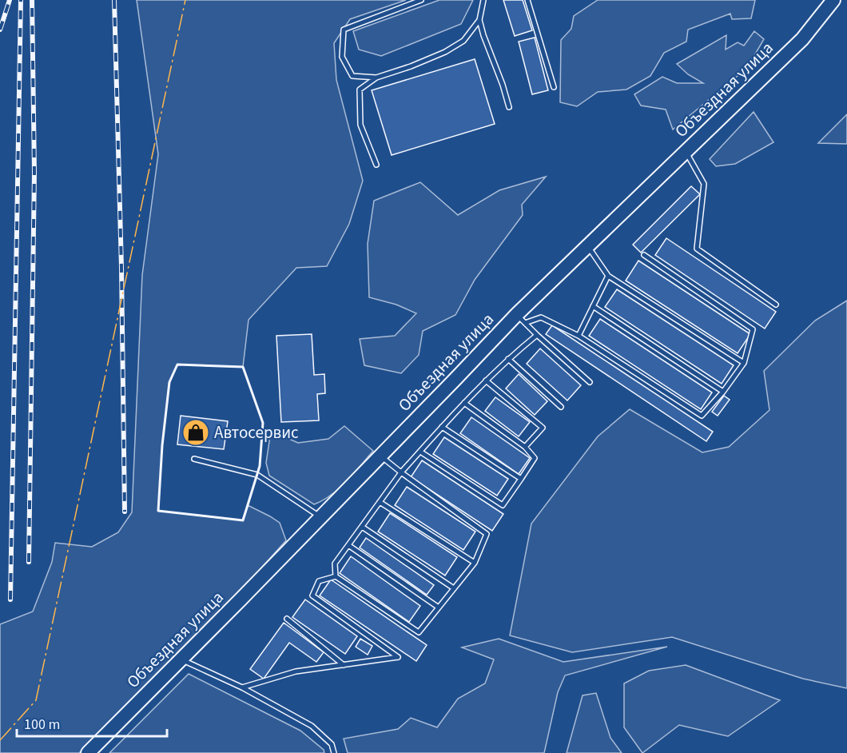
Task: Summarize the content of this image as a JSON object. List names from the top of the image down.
{
  "streets": {
    "main road": ["Объездная улица"]
  },
  "places": {
    "shop": ["Автосервис"]
  },
  "scale_bar": "100 m"
}
